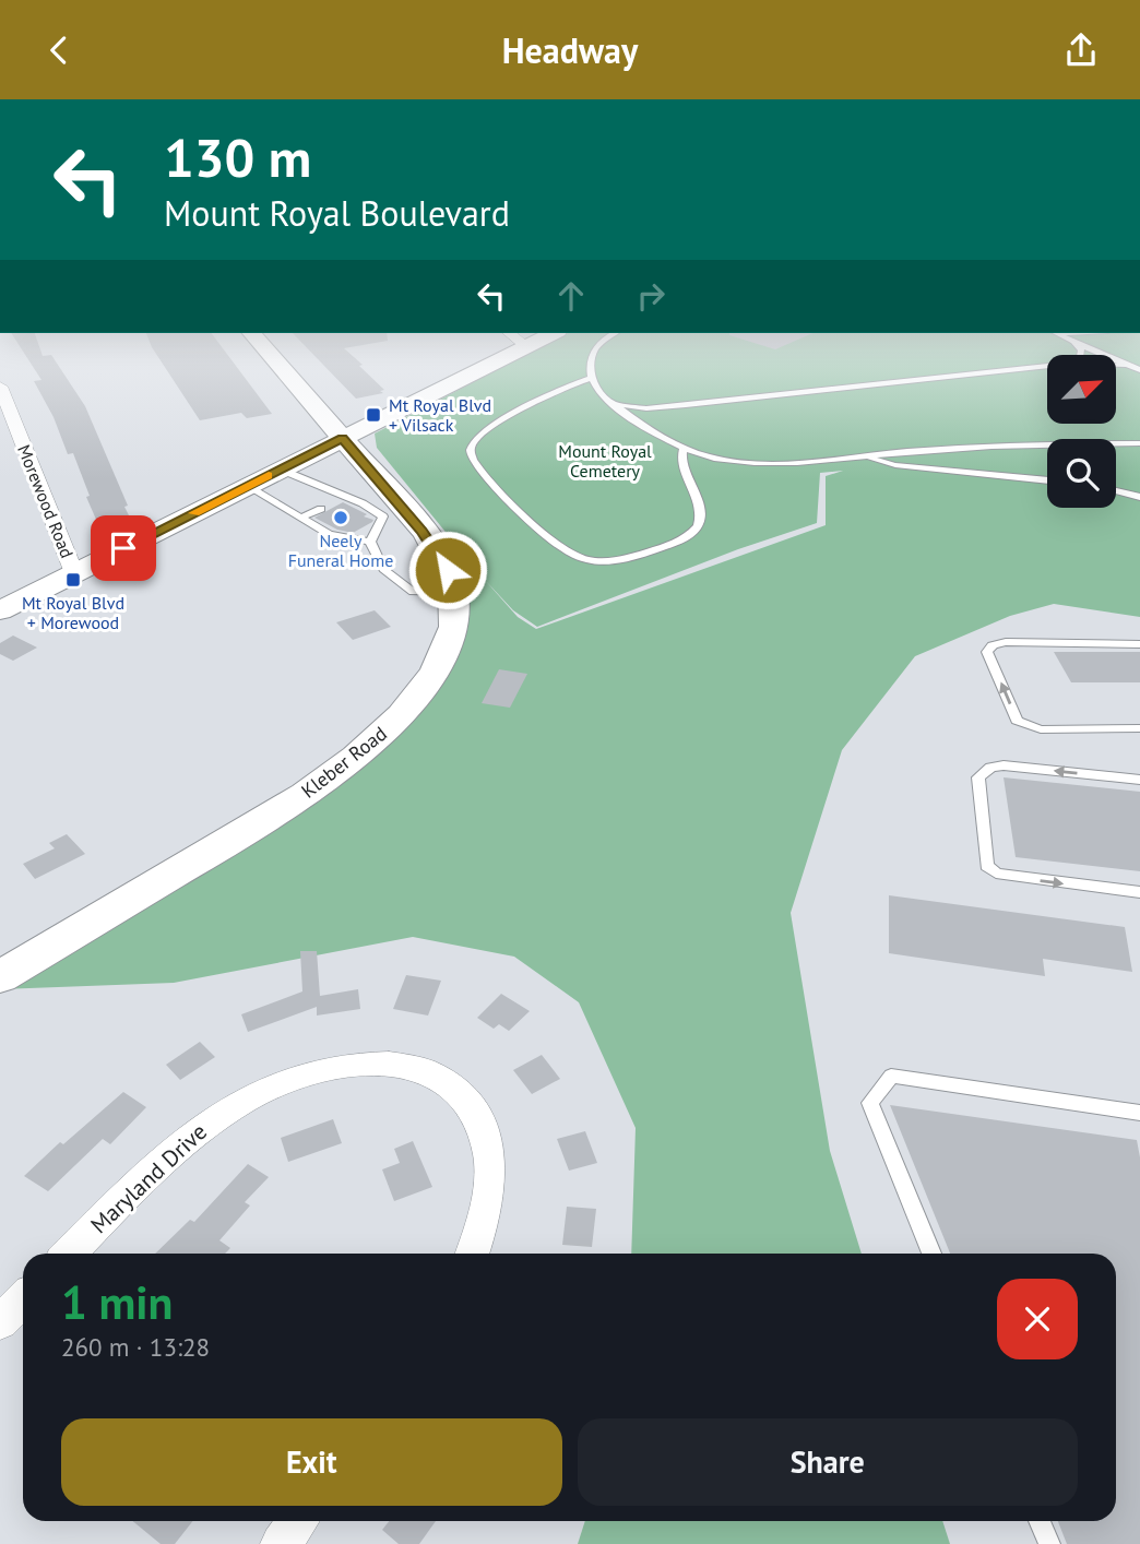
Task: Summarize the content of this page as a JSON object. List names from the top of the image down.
{
  "streets": {
    "street": ["Morewood Road", "Kleber Road", "Maryland Drive"]
  },
  "parks": ["Mount Royal Cemetery"],
  "places": {
    "transit": ["Mt Royal Blvd + Vilsack", "Mt Royal Blvd + Morewood"],
    "other": ["Neely Funeral Home"]
  },
  "north": "top right",
  "page": {
    "header": "Headway",
    "turn": ["130 m", "Mount Royal Boulevard"],
    "heading": ["1 min", "260 m · 13:28"],
    "buttons": ["Exit", "Share"]
  }
}
